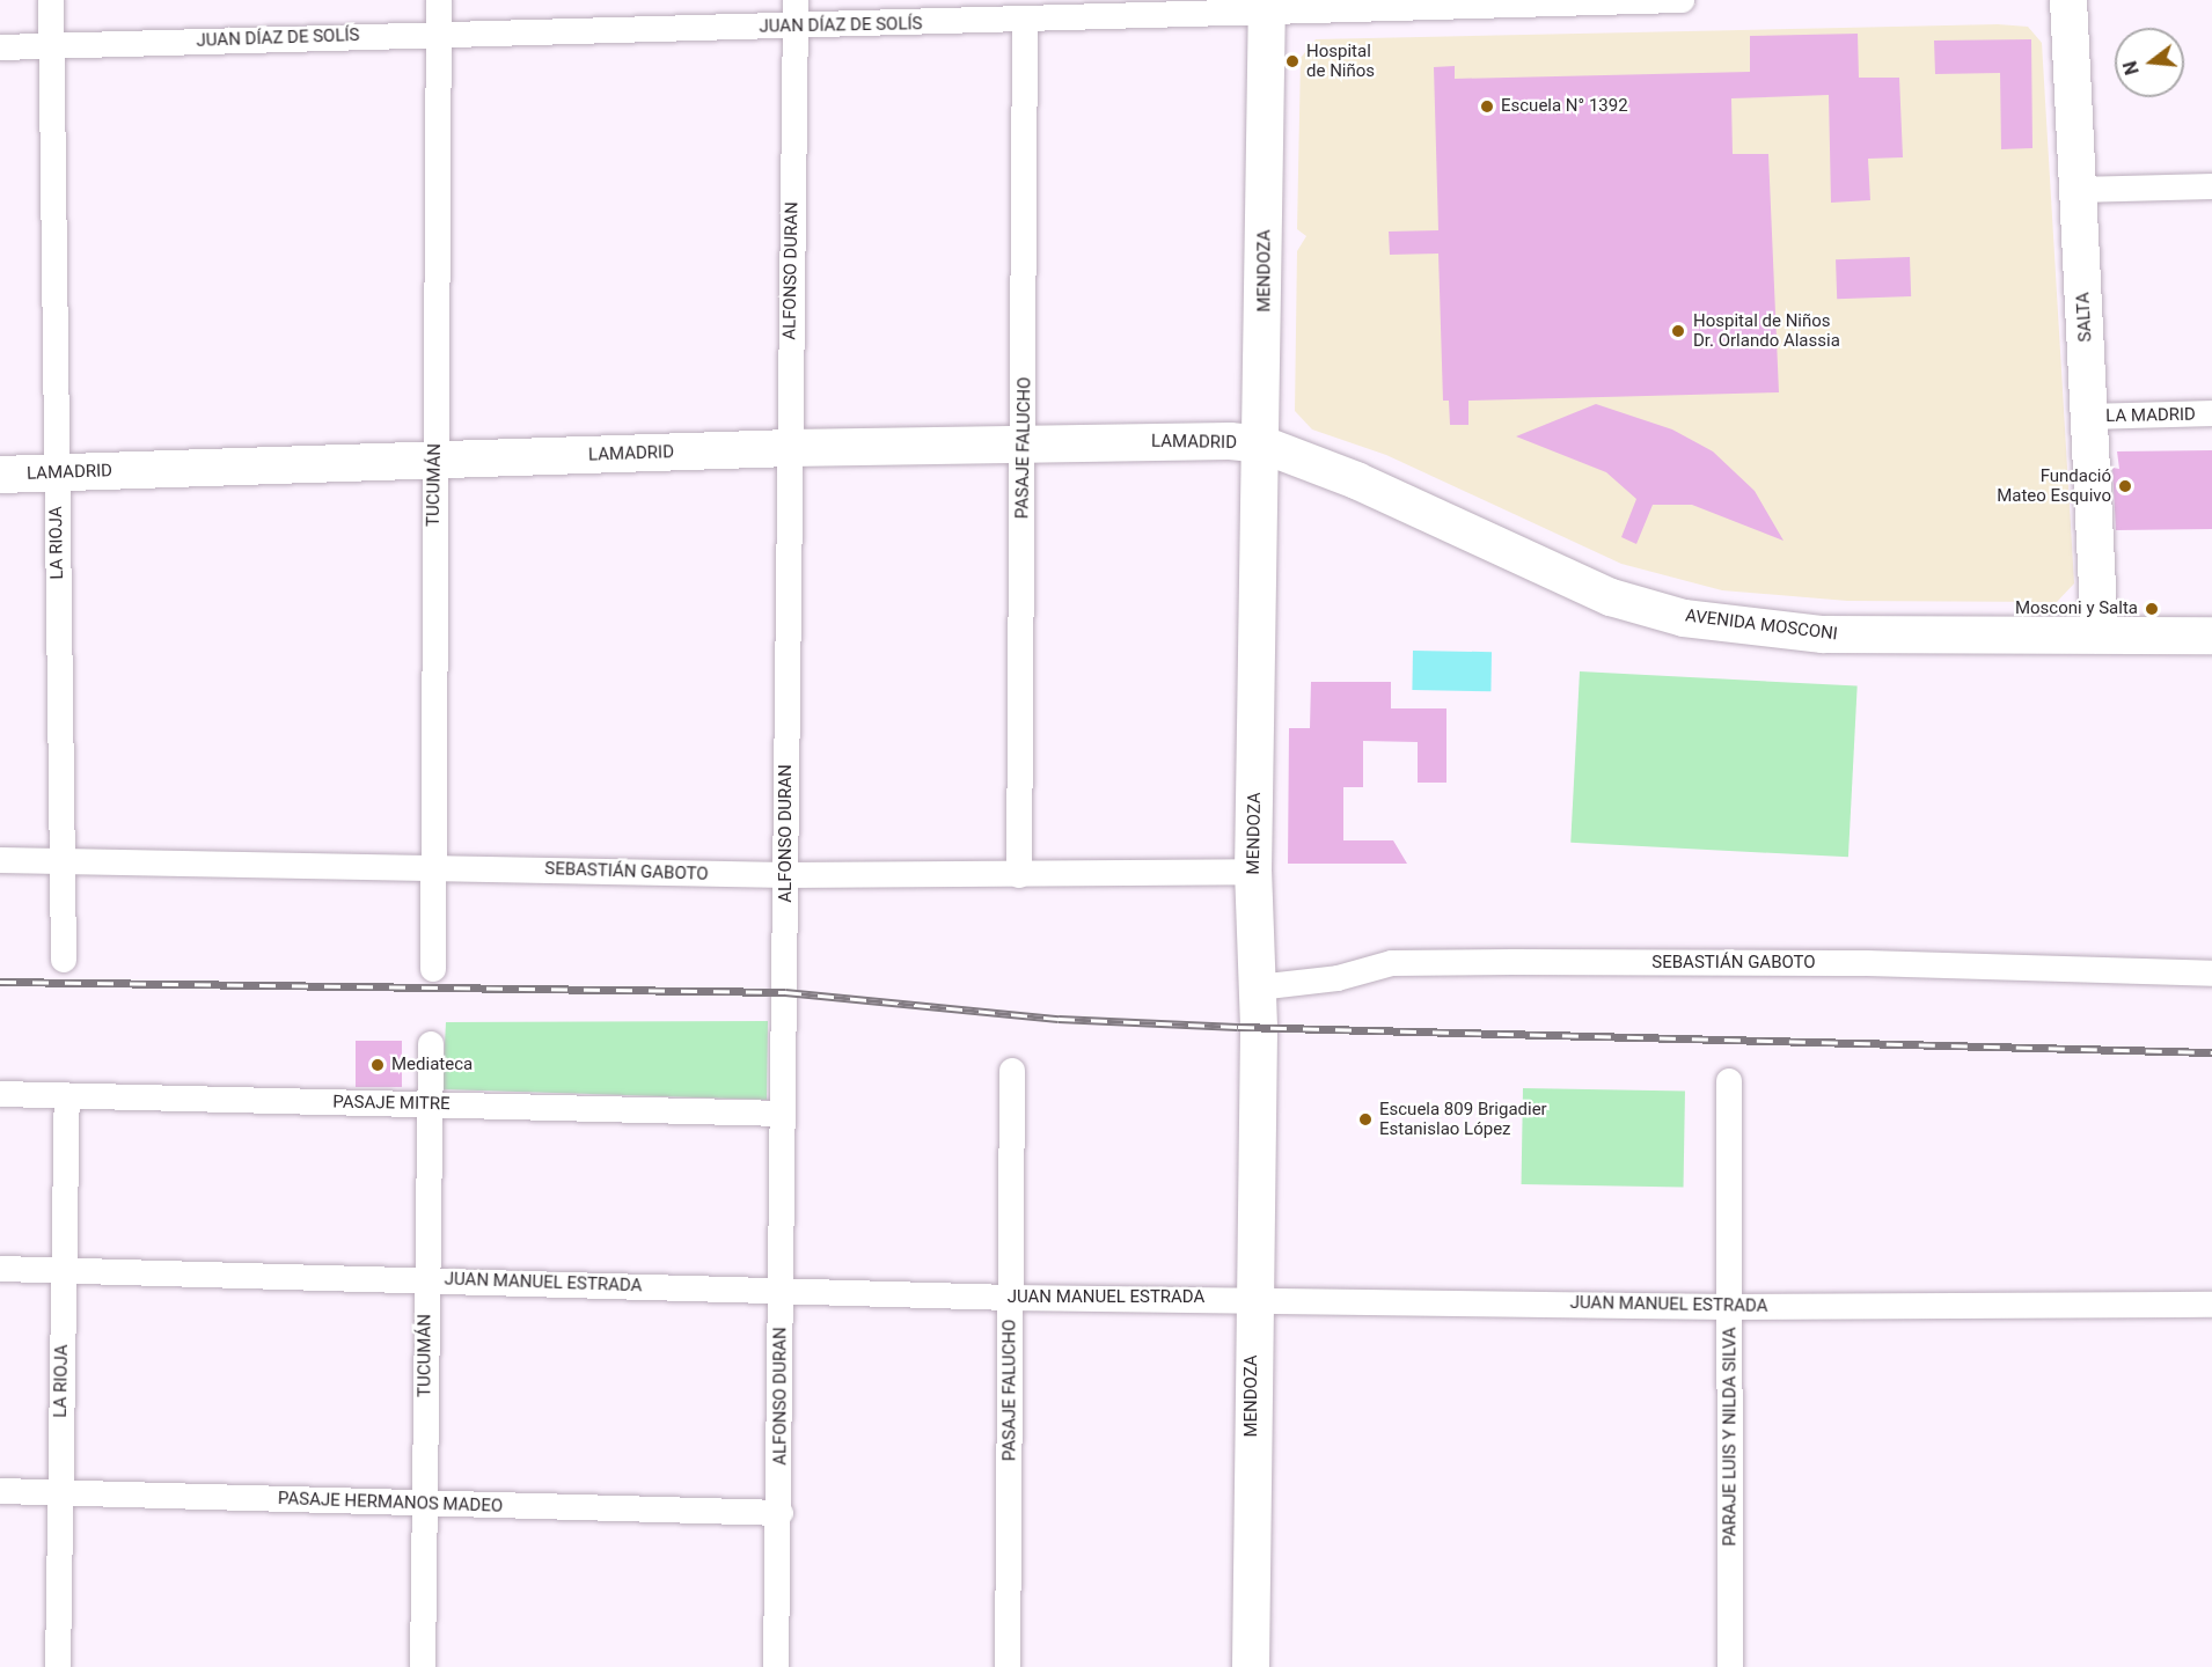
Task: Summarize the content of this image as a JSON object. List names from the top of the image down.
{
  "streets": {
    "street": [
      "JUAN DÍAZ DE SOLÍS",
      "ALFONSO DURAN",
      "MENDOZA",
      "SALTA",
      "LA MADRID",
      "LAMADRID",
      "PASAJE FALUCHO",
      "TUCUMÁN",
      "LA RIOJA",
      "AVENIDA MOSCONI",
      "SEBASTIÁN GABOTO",
      "PASAJE MITRE",
      "JUAN MANUEL ESTRADA",
      "PARAJE LUIS Y NILDA SILVA",
      "PASAJE HERMANOS MADEO"
    ]
  },
  "crossings": [
    ["JUAN DÍAZ DE SOLÍS", "ALFONSO DURAN"],
    ["JUAN DÍAZ DE SOLÍS", "MENDOZA"],
    ["JUAN DÍAZ DE SOLÍS", "PASAJE FALUCHO"],
    ["JUAN DÍAZ DE SOLÍS", "TUCUMÁN"],
    ["JUAN DÍAZ DE SOLÍS", "LA RIOJA"],
    ["ALFONSO DURAN", "LAMADRID"],
    ["ALFONSO DURAN", "SEBASTIÁN GABOTO"],
    ["ALFONSO DURAN", "PASAJE MITRE"],
    ["ALFONSO DURAN", "JUAN MANUEL ESTRADA"],
    ["ALFONSO DURAN", "PASAJE HERMANOS MADEO"],
    ["MENDOZA", "LAMADRID"],
    ["MENDOZA", "AVENIDA MOSCONI"],
    ["MENDOZA", "SEBASTIÁN GABOTO"],
    ["MENDOZA", "JUAN MANUEL ESTRADA"],
    ["SALTA", "LA MADRID"],
    ["SALTA", "AVENIDA MOSCONI"],
    ["LAMADRID", "PASAJE FALUCHO"],
    ["LAMADRID", "TUCUMÁN"],
    ["LAMADRID", "LA RIOJA"],
    ["LAMADRID", "AVENIDA MOSCONI"],
    ["PASAJE FALUCHO", "SEBASTIÁN GABOTO"],
    ["PASAJE FALUCHO", "JUAN MANUEL ESTRADA"],
    ["TUCUMÁN", "SEBASTIÁN GABOTO"],
    ["TUCUMÁN", "PASAJE MITRE"],
    ["TUCUMÁN", "JUAN MANUEL ESTRADA"],
    ["TUCUMÁN", "PASAJE HERMANOS MADEO"],
    ["LA RIOJA", "SEBASTIÁN GABOTO"],
    ["LA RIOJA", "PASAJE MITRE"],
    ["LA RIOJA", "JUAN MANUEL ESTRADA"],
    ["LA RIOJA", "PASAJE HERMANOS MADEO"],
    ["JUAN MANUEL ESTRADA", "PARAJE LUIS Y NILDA SILVA"]
  ],
  "places": [
    "Hospital de Niños",
    "Escuela N° 1392",
    "Hospital de Niños Dr. Orlando Alassia",
    "Fundació Mateo Esquivo",
    "Mosconi y Salta",
    "Mediateca",
    "Escuela 809 Brigadier Estanislao López"
  ],
  "north": "left"
}
